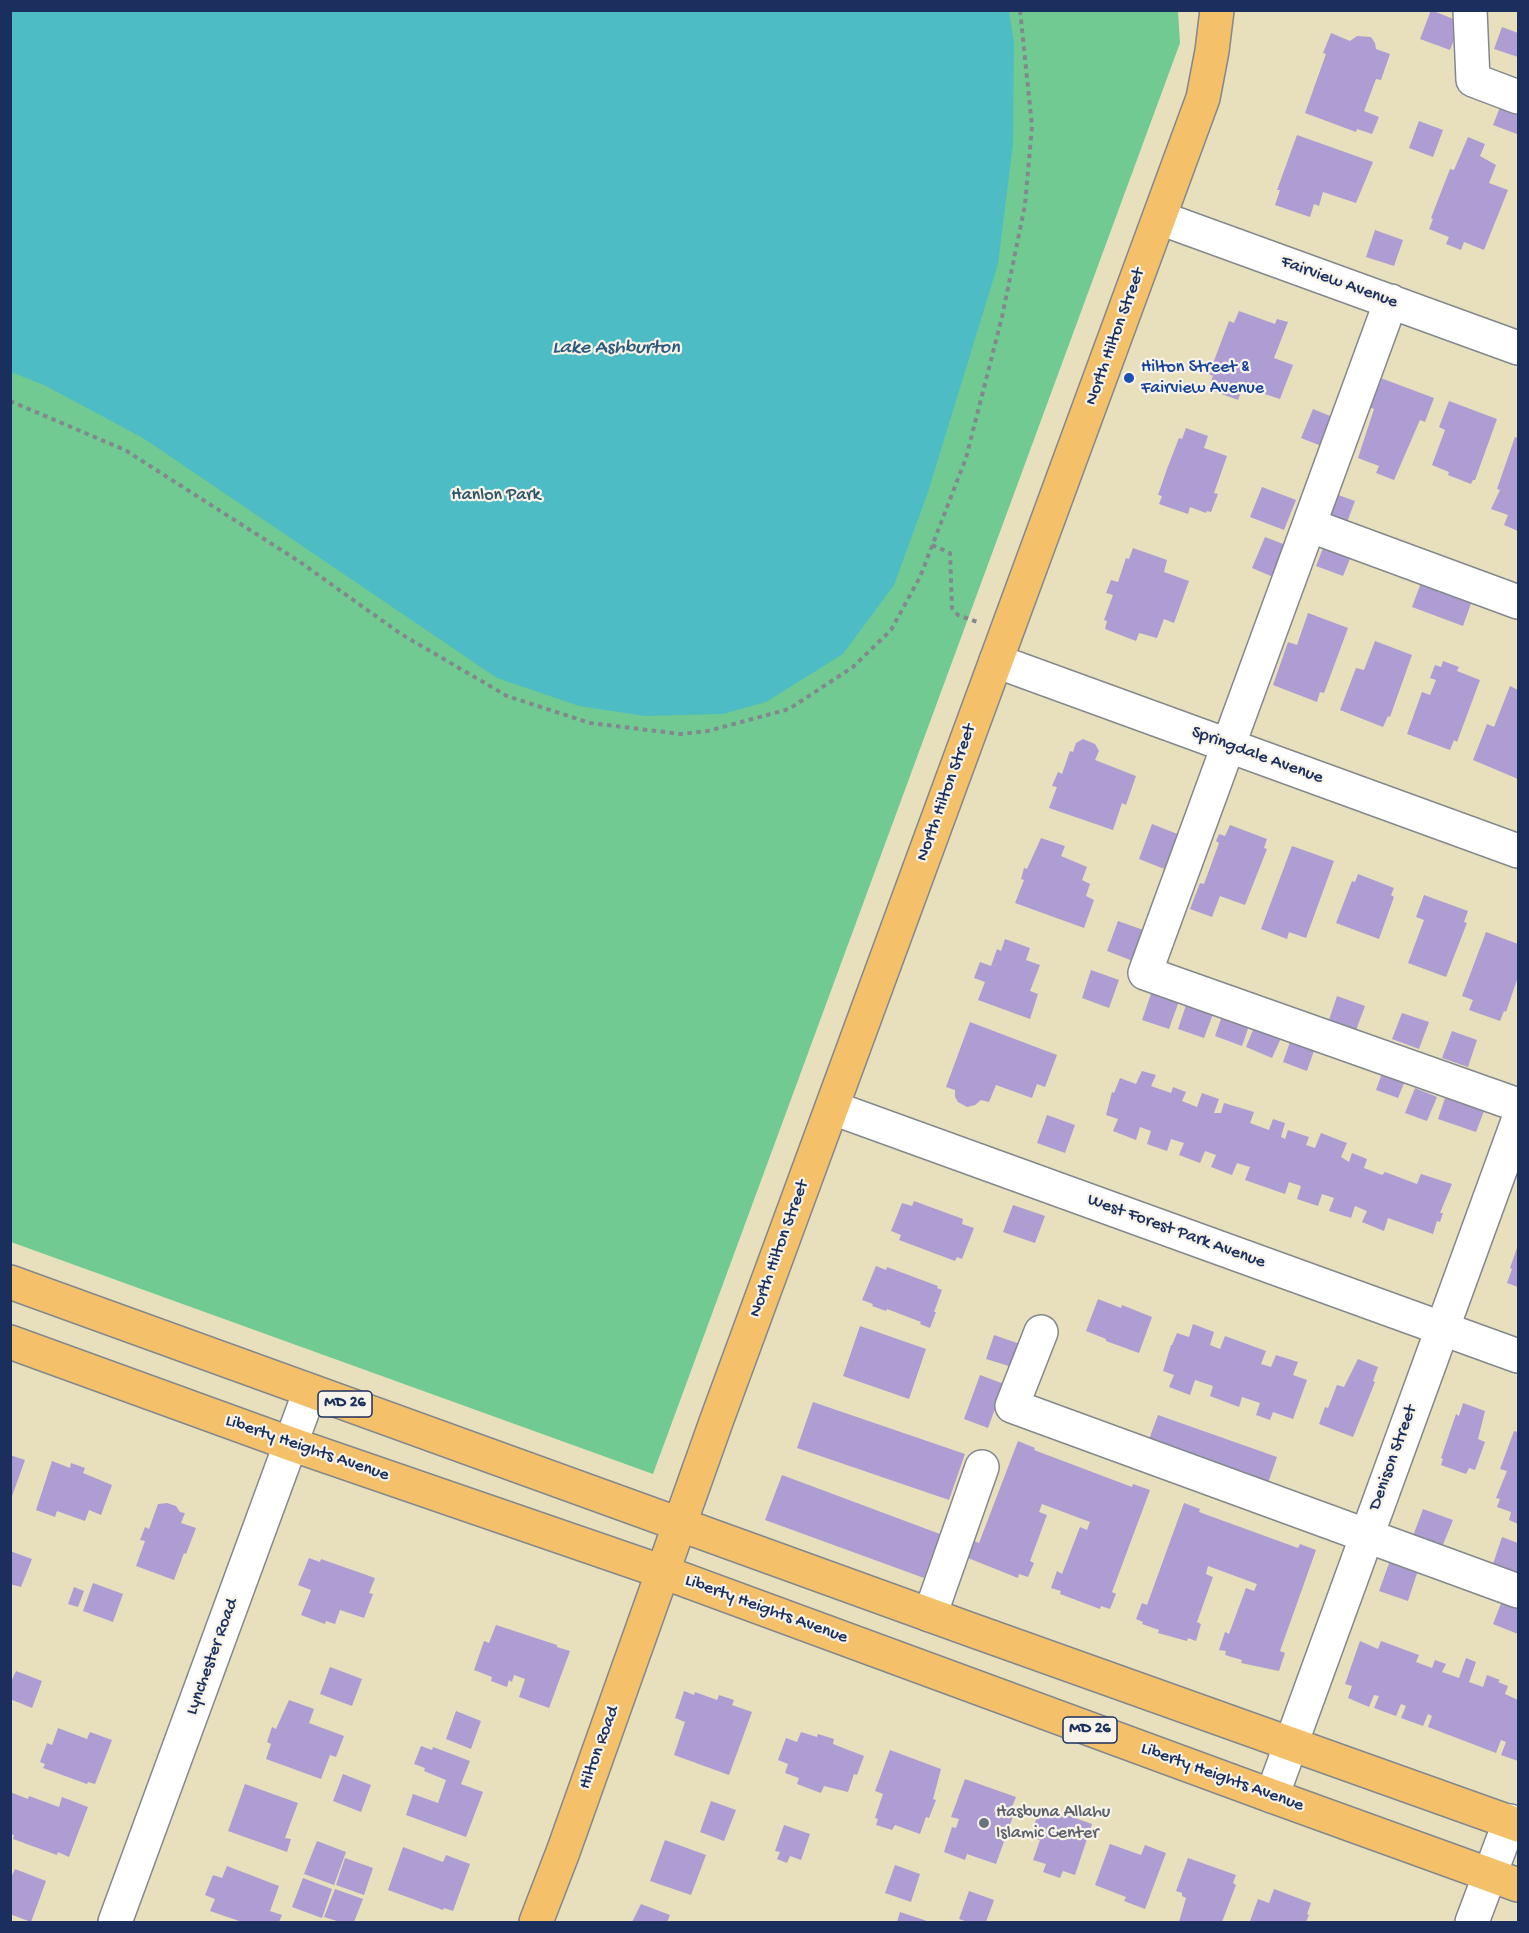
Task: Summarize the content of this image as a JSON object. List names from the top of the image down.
{
  "streets": {
    "main road": [
      "North Hilton Street",
      "MD 26",
      "Liberty Heights Avenue",
      "Hilton Road"
    ],
    "street": [
      "Fairview Avenue",
      "Springdale Avenue",
      "West Forest Park Avenue",
      "Denison Street",
      "Lynchester Road"
    ]
  },
  "crossings": [
    ["Fairview Avenue", "North Hilton Street"],
    ["North Hilton Street", "Springdale Avenue"],
    ["North Hilton Street", "West Forest Park Avenue"],
    ["North Hilton Street", "MD 26"],
    ["North Hilton Street", "Liberty Heights Avenue"],
    ["North Hilton Street", "Hilton Road"],
    ["West Forest Park Avenue", "Denison Street"],
    ["MD 26", "Denison Street"],
    ["MD 26", "Lynchester Road"],
    ["Liberty Heights Avenue", "Denison Street"],
    ["Liberty Heights Avenue", "Lynchester Road"],
    ["Liberty Heights Avenue", "Hilton Road"]
  ],
  "water": ["Lake Ashburton"],
  "parks": ["Hanlon Park"],
  "places": ["Hilton Street & Fairview Avenue", "Hasbuna Allahu Islamic Center"]
}
